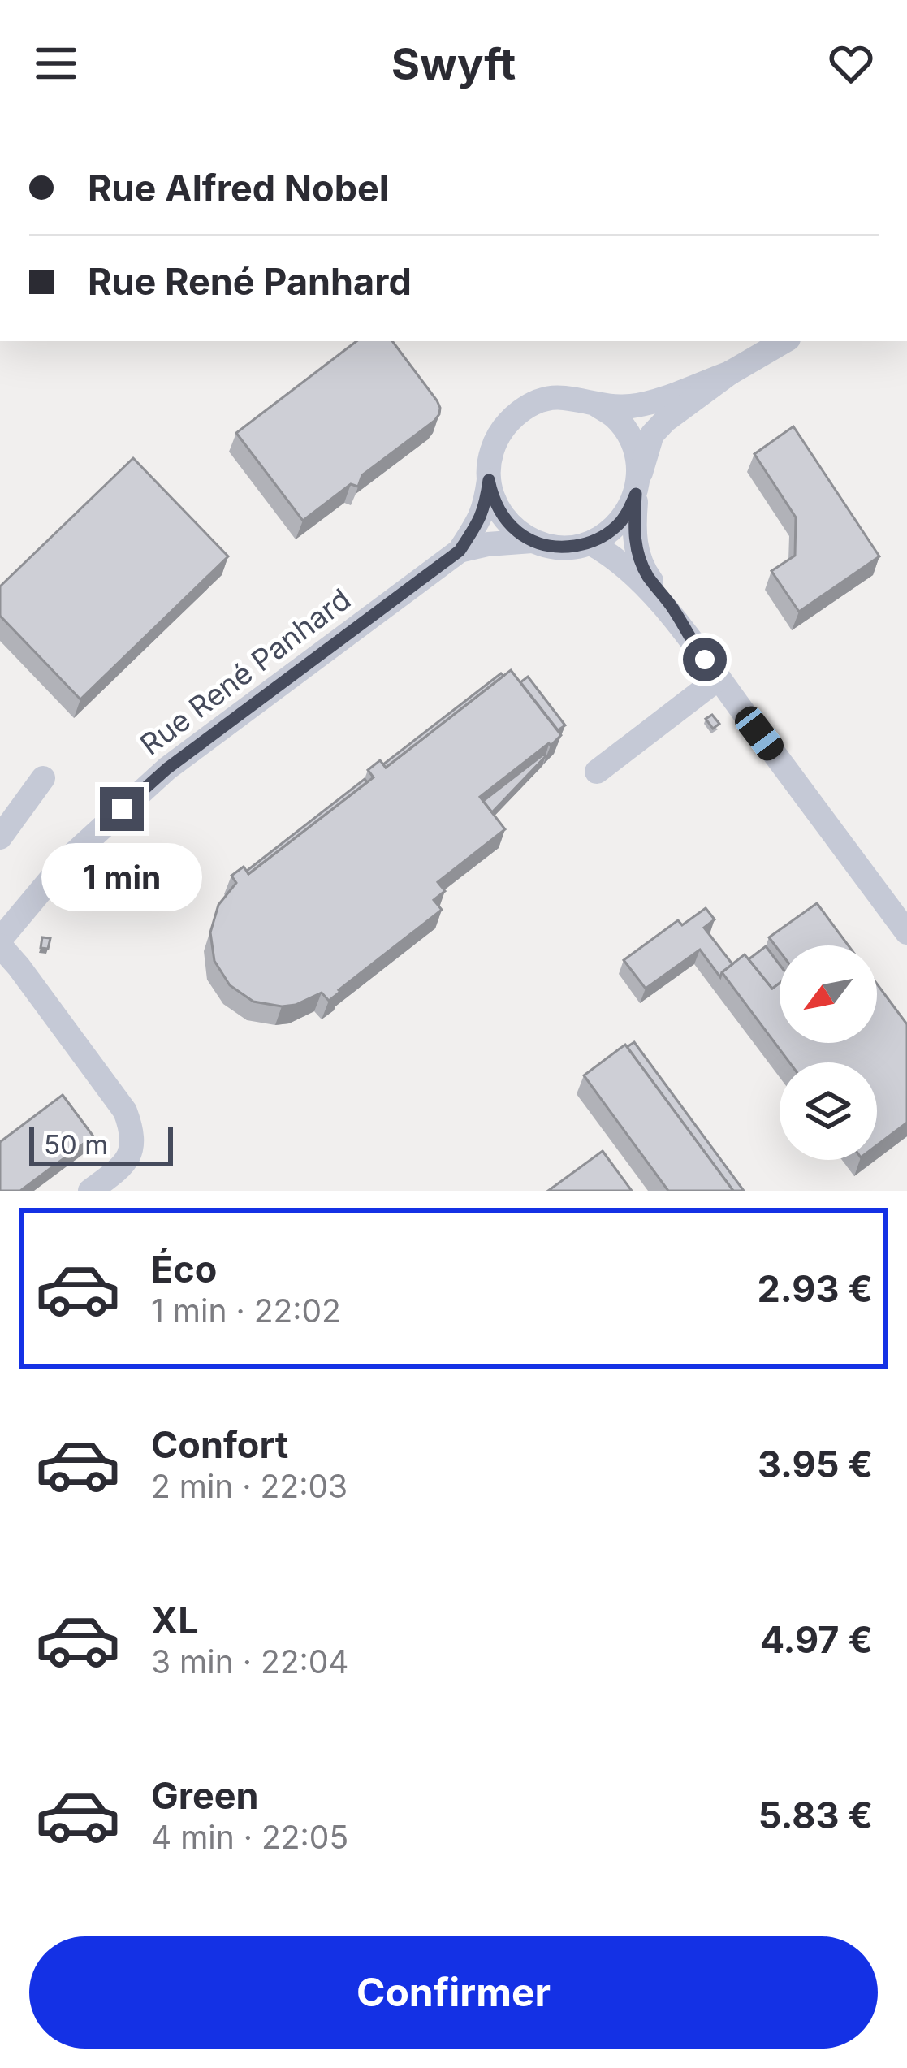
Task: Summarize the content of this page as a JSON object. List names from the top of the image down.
{
  "streets": {
    "street": ["Rue René Panhard"]
  },
  "scale_bar": "50 m",
  "north": "bottom left",
  "page": {
    "header": "Swyft",
    "banner": ["Rue Alfred Nobel", "Rue René Panhard"],
    "bubble": "1 min",
    "scale": "50 m",
    "list": [
      {
        "name": "Éco",
        "note": "1 min · 22:02",
        "value": "2.93 €"
      },
      {
        "name": "Confort",
        "note": "2 min · 22:03",
        "value": "3.95 €"
      },
      {
        "name": "XL",
        "note": "3 min · 22:04",
        "value": "4.97 €"
      },
      {
        "name": "Green",
        "note": "4 min · 22:05",
        "value": "5.83 €"
      }
    ],
    "buttons": "Confirmer"
  }
}
